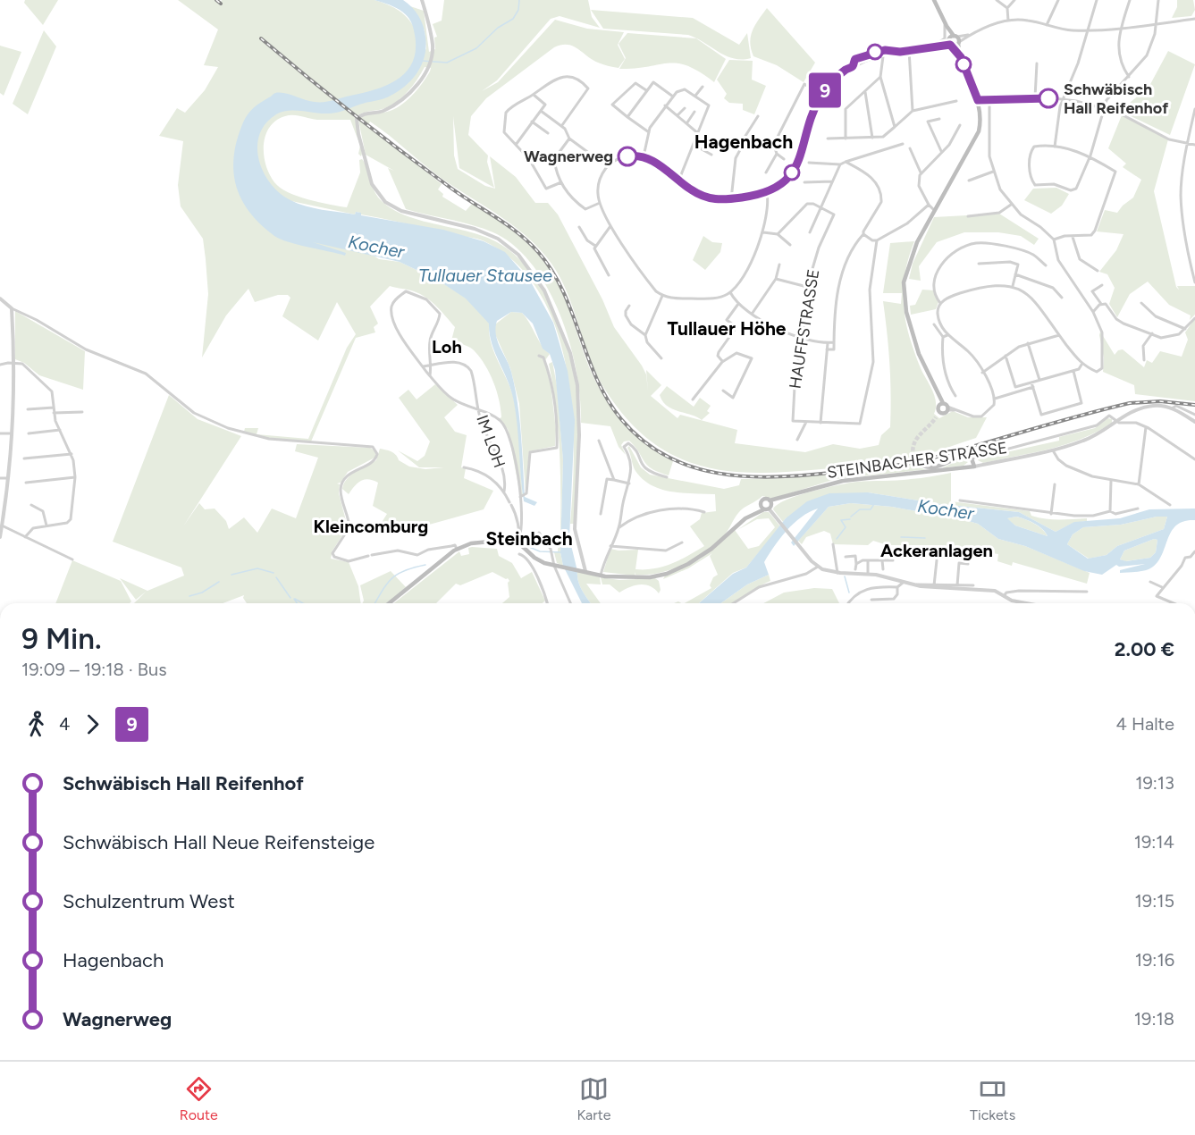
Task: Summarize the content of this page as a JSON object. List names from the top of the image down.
{
  "streets": {
    "main road": ["STEINBACHER STRASSE"],
    "street": ["HAUFFSTRASSE", "IM LOH"]
  },
  "districts": [
    "Hagenbach",
    "Tullauer Höhe",
    "Loh",
    "Kleincomburg",
    "Steinbach",
    "Ackeranlagen"
  ],
  "water": ["Kocher", "Tullauer Stausee"],
  "places": ["Schwäbisch Hall Reifenhof", "Wagnerweg"],
  "lines": ["bus line 9"],
  "page": {
    "on_map": "9",
    "heading": ["9 Min.", "19:09 – 19:18 · Bus", "2.00 €"],
    "legs": ["4", "9", "4 Halte"],
    "list": [
      {
        "name": "Schwäbisch Hall Reifenhof",
        "value": "19:13"
      },
      {
        "name": "Schwäbisch Hall Neue Reifensteige",
        "value": "19:14"
      },
      {
        "name": "Schulzentrum West",
        "value": "19:15"
      },
      {
        "name": "Hagenbach",
        "value": "19:16"
      },
      {
        "name": "Wagnerweg",
        "value": "19:18"
      }
    ],
    "tabs": ["Route", "Karte", "Tickets"]
  }
}
